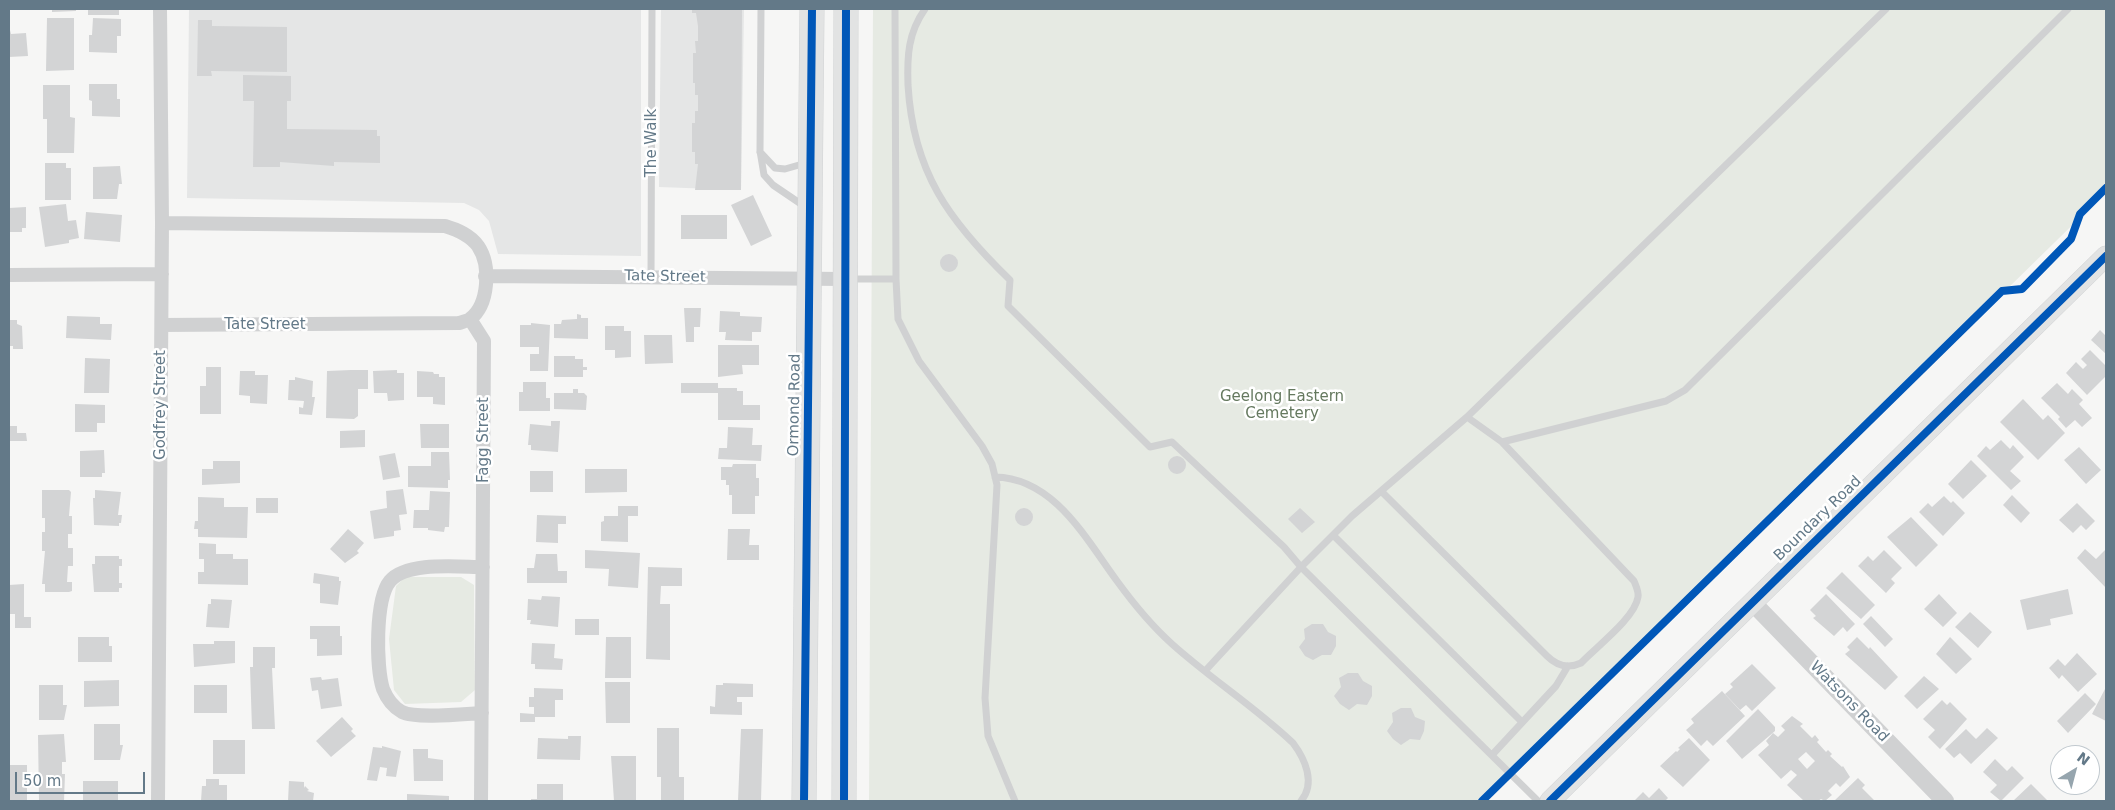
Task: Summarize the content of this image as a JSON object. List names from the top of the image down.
{
  "streets": {
    "highway": ["Ormond Road"],
    "main road": ["Boundary Road"],
    "street": [
      "Tate Street",
      "Godfrey Street",
      "Fagg Street",
      "Watsons Road"
    ],
    "lane": ["The Walk"]
  },
  "crossings": [
    ["The Walk", "Tate Street"],
    ["Tate Street", "Godfrey Street"],
    ["Tate Street", "Ormond Road"],
    ["Tate Street", "Fagg Street"],
    ["Boundary Road", "Watsons Road"]
  ],
  "parks": ["Geelong Eastern Cemetery"],
  "scale_bar": "50 m",
  "north": "top right"
}
